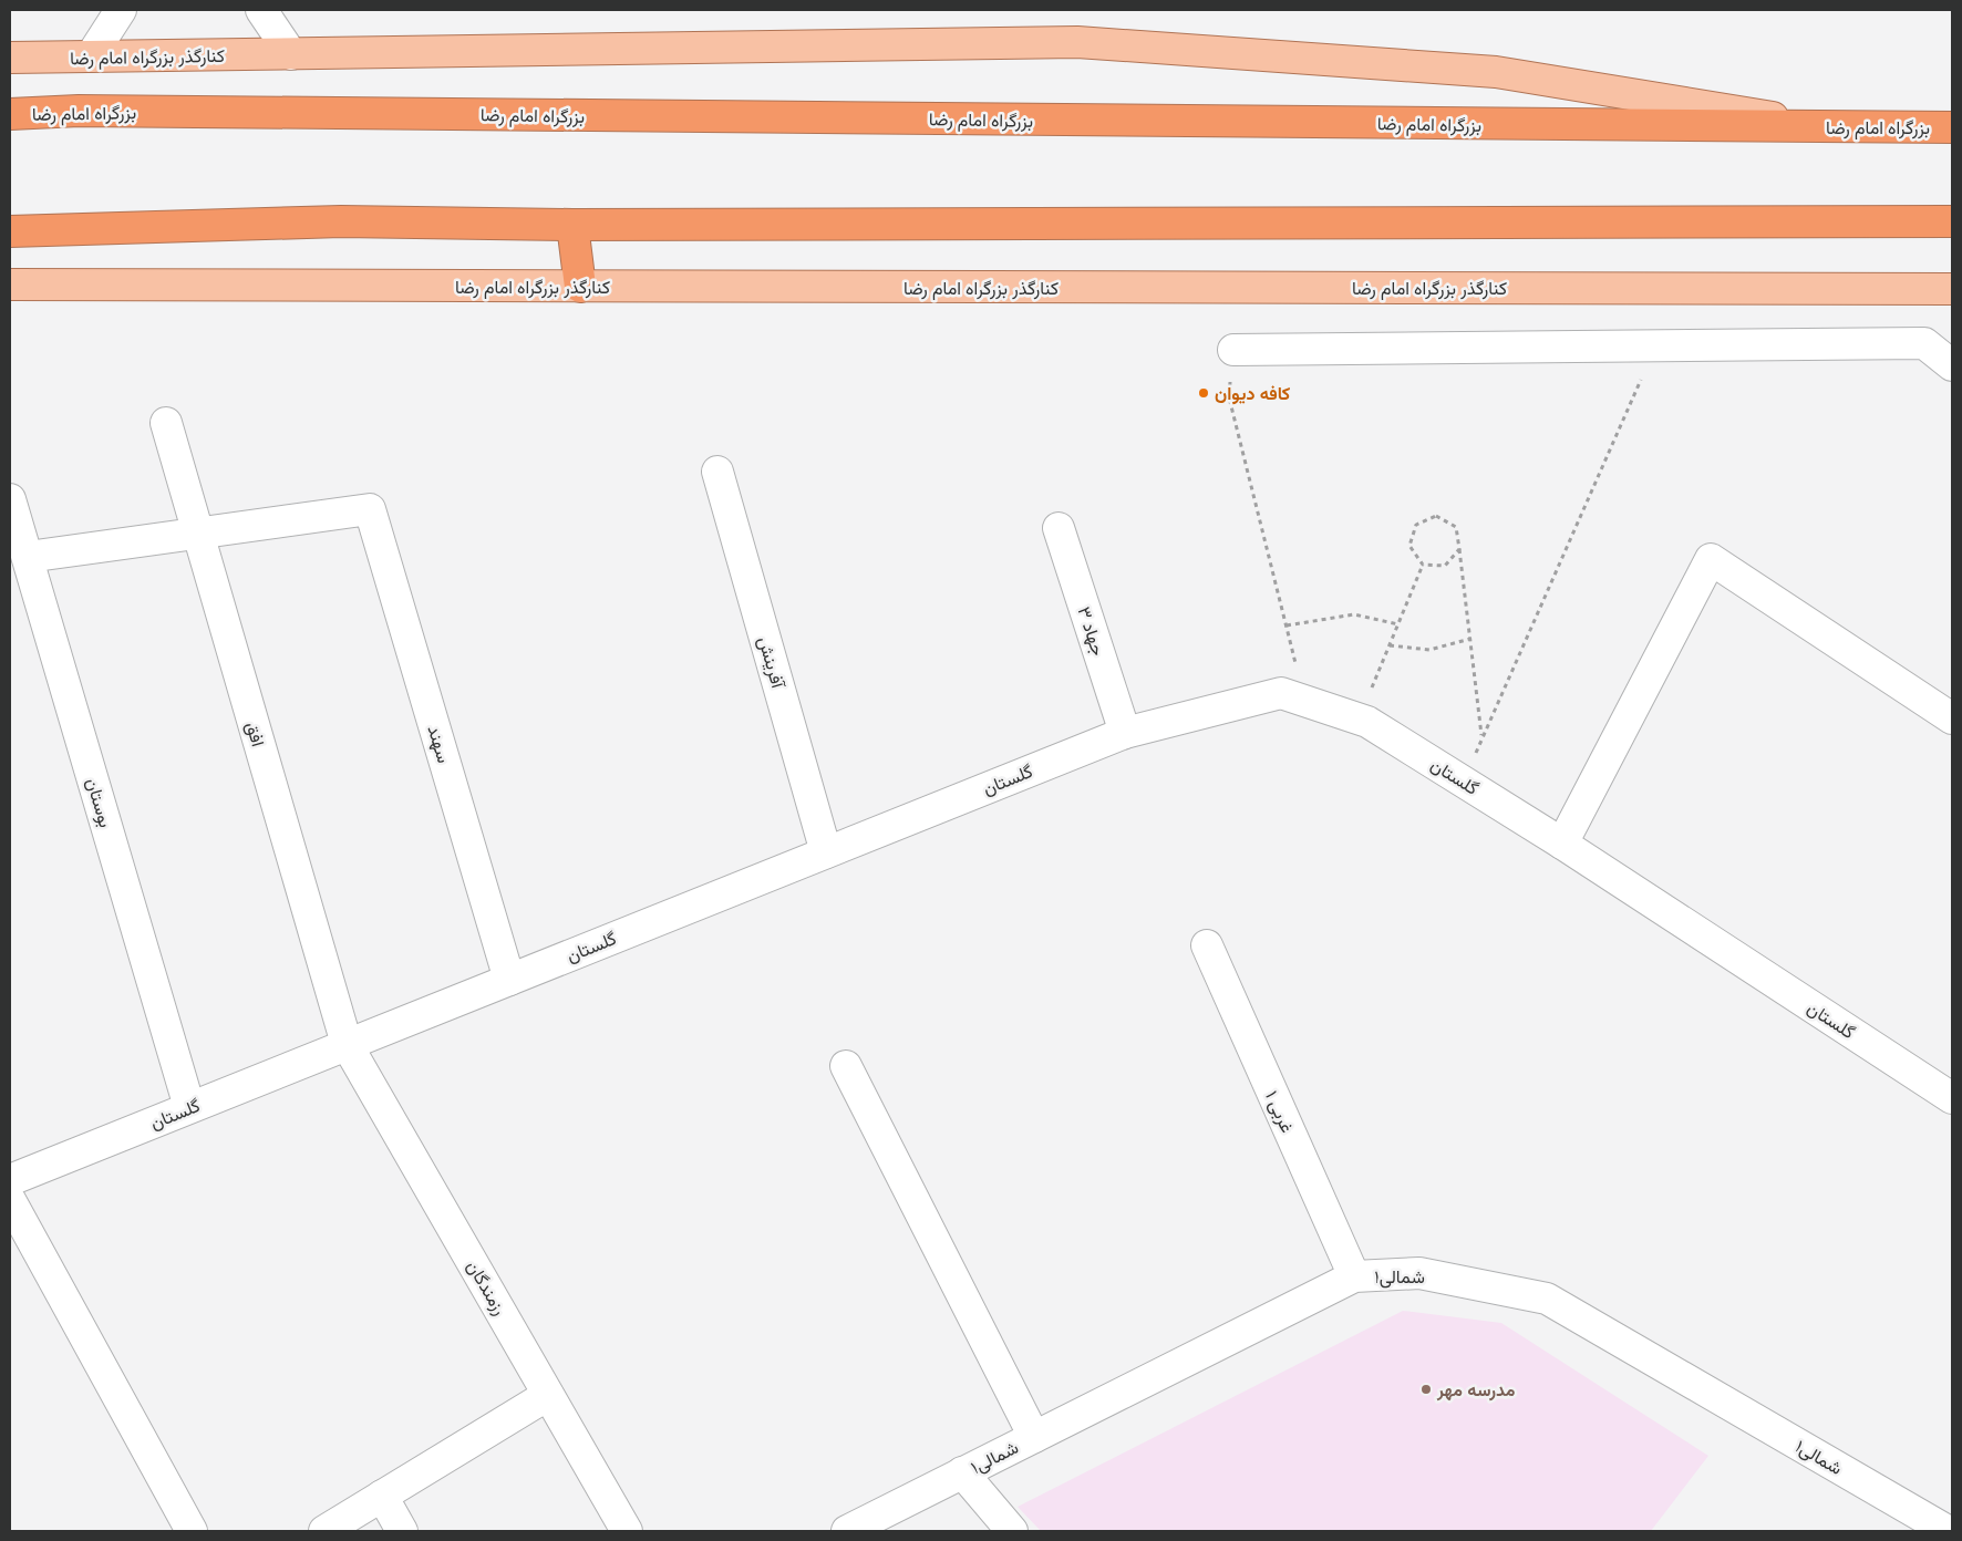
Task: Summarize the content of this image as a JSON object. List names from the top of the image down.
{
  "streets": {
    "highway": ["بزرگراه امام رضا"],
    "main road": ["کنارگذر بزرگراه امام رضا"],
    "street": [
      "جهاد ۳",
      "آفرینش",
      "افق",
      "سهند",
      "گلستان",
      "بوستان",
      "غربی ۱",
      "شمالی۱",
      "رزمندگان"
    ]
  },
  "crossings": [
    ["کنارگذر بزرگراه امام رضا", "بزرگراه امام رضا"],
    ["جهاد ۳", "گلستان"],
    ["آفرینش", "گلستان"],
    ["افق", "سهند"],
    ["افق", "گلستان"],
    ["افق", "رزمندگان"],
    ["سهند", "گلستان"],
    ["گلستان", "بوستان"],
    ["گلستان", "رزمندگان"],
    ["غربی ۱", "شمالی۱"]
  ],
  "places": ["کافه دیوان", "مدرسه مهر"]
}
